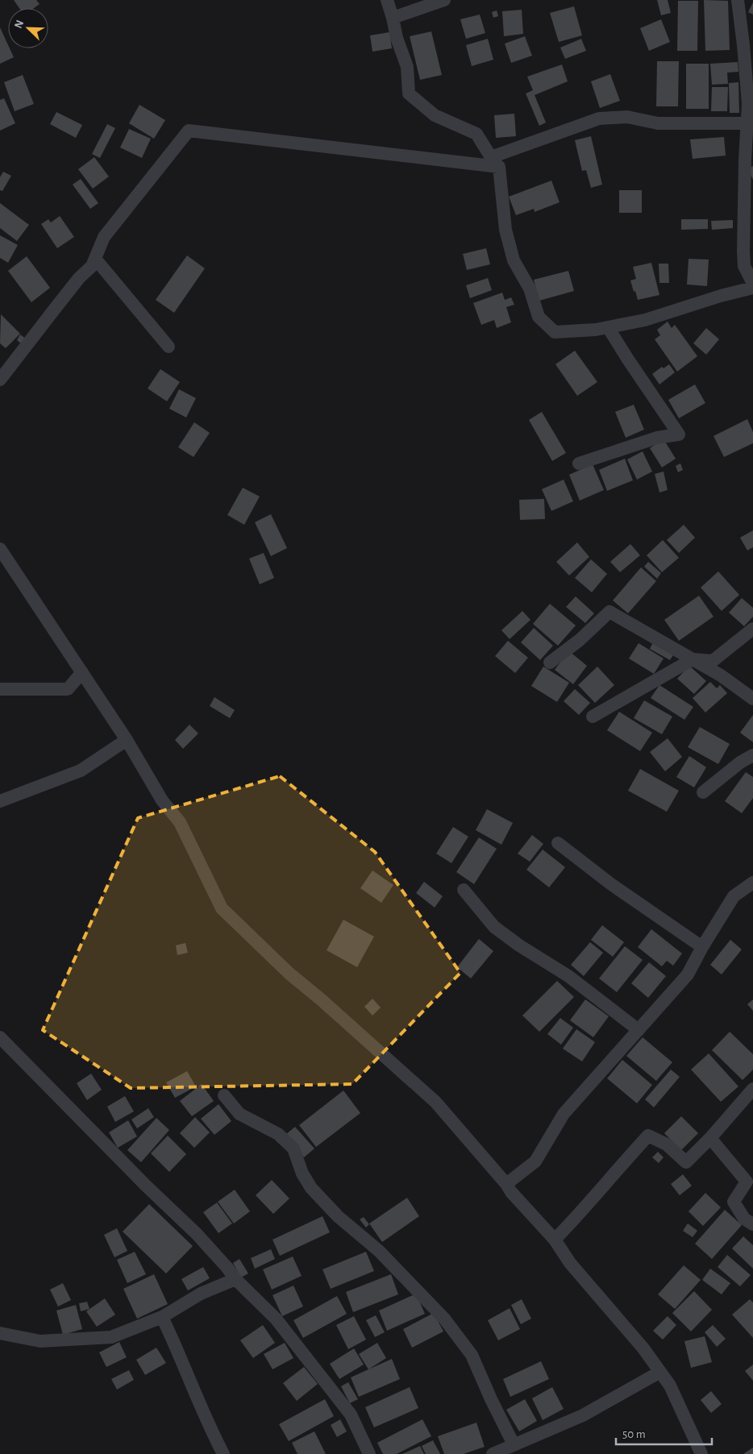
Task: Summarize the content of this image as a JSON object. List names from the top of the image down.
{
  "scale_bar": "50 m",
  "north": "top left"
}
